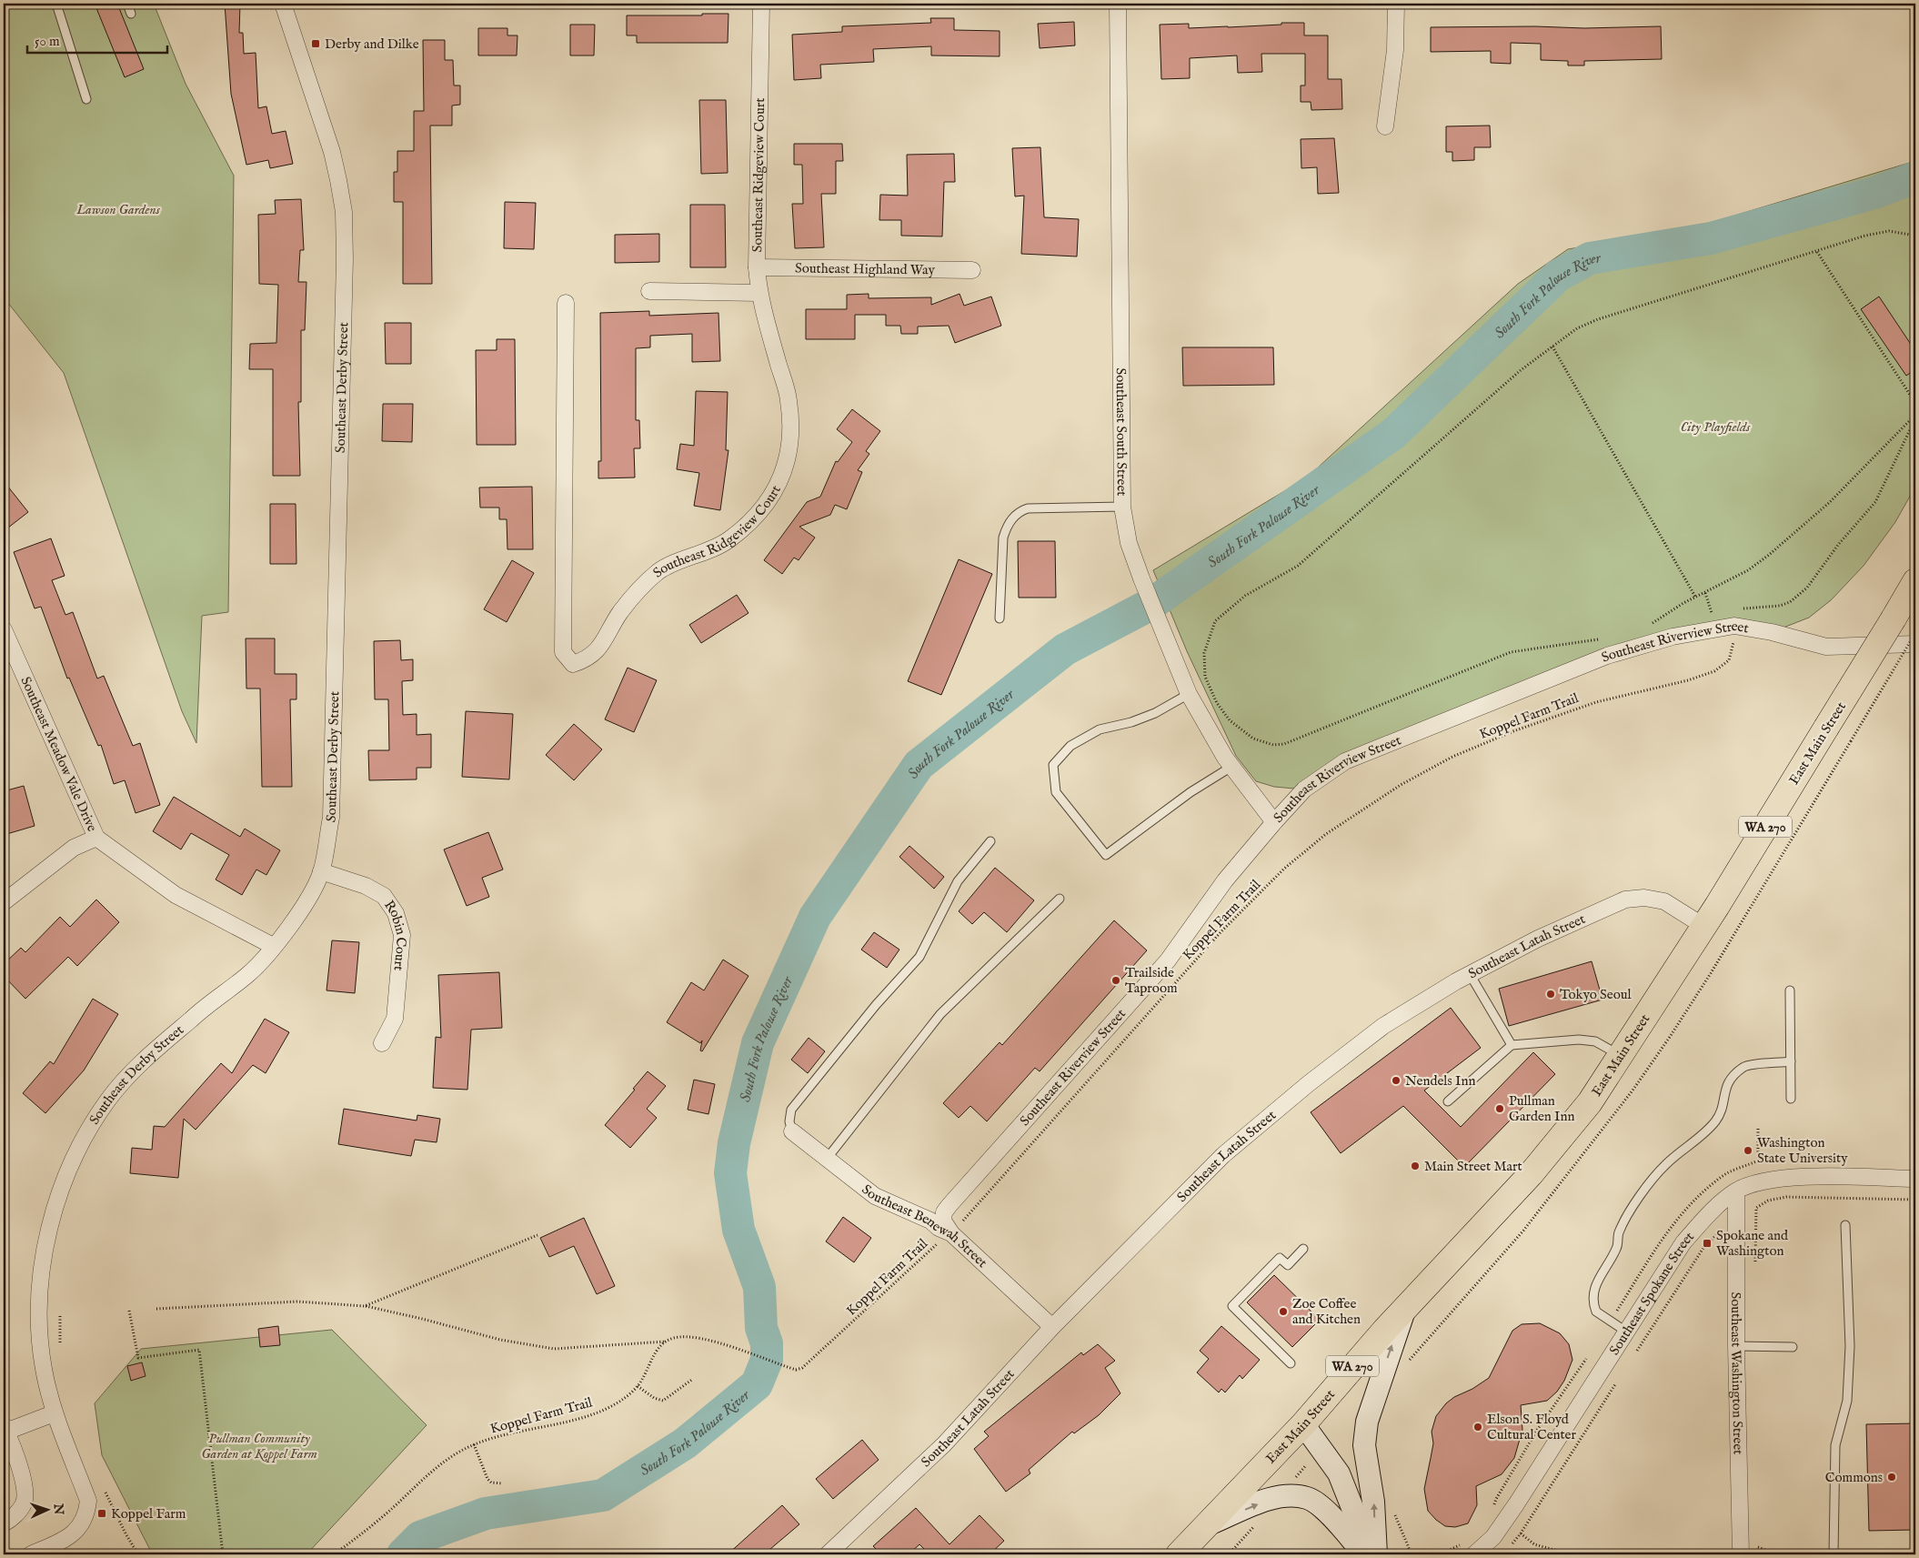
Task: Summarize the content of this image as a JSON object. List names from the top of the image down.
{
  "streets": {
    "main road": ["East Main Street", "WA 270"],
    "street": [
      "Southeast Ridgeview Court",
      "Southeast Highland Way",
      "Southeast Derby Street",
      "Southeast South Street",
      "Southeast Riverview Street",
      "Southeast Meadow Vale Drive",
      "Robin Court",
      "Southeast Latah Street",
      "Southeast Benewah Street",
      "Southeast Spokane Street",
      "Southeast Washington Street"
    ],
    "path": ["Koppel Farm Trail"]
  },
  "crossings": [
    ["Southeast Ridgeview Court", "Southeast Highland Way"],
    ["Southeast Derby Street", "Southeast Meadow Vale Drive"],
    ["Southeast Derby Street", "Robin Court"],
    ["Southeast South Street", "Southeast Riverview Street"],
    ["Southeast Riverview Street", "Koppel Farm Trail"],
    ["Southeast Riverview Street", "Southeast Benewah Street"],
    ["Koppel Farm Trail", "Southeast Benewah Street"],
    ["East Main Street", "Southeast Latah Street"],
    ["Southeast Latah Street", "Southeast Benewah Street"],
    ["Southeast Spokane Street", "Southeast Washington Street"]
  ],
  "water": ["South Fork Palouse River"],
  "parks": ["Lawson Gardens", "City Playfields", "Pullman Community Garden at Koppel Farm"],
  "places": {
    "transit": ["Derby and Dilke", "Spokane and Washington", "Koppel Farm"],
    "other": [
      "Trailside Taproom",
      "Tokyo Seoul",
      "Nendels Inn",
      "Pullman Garden Inn",
      "Washington State University",
      "Main Street Mart",
      "Zoe Coffee and Kitchen",
      "Elson S. Floyd Cultural Center",
      "Commons"
    ]
  },
  "scale_bar": "50 m",
  "north": "right"
}
